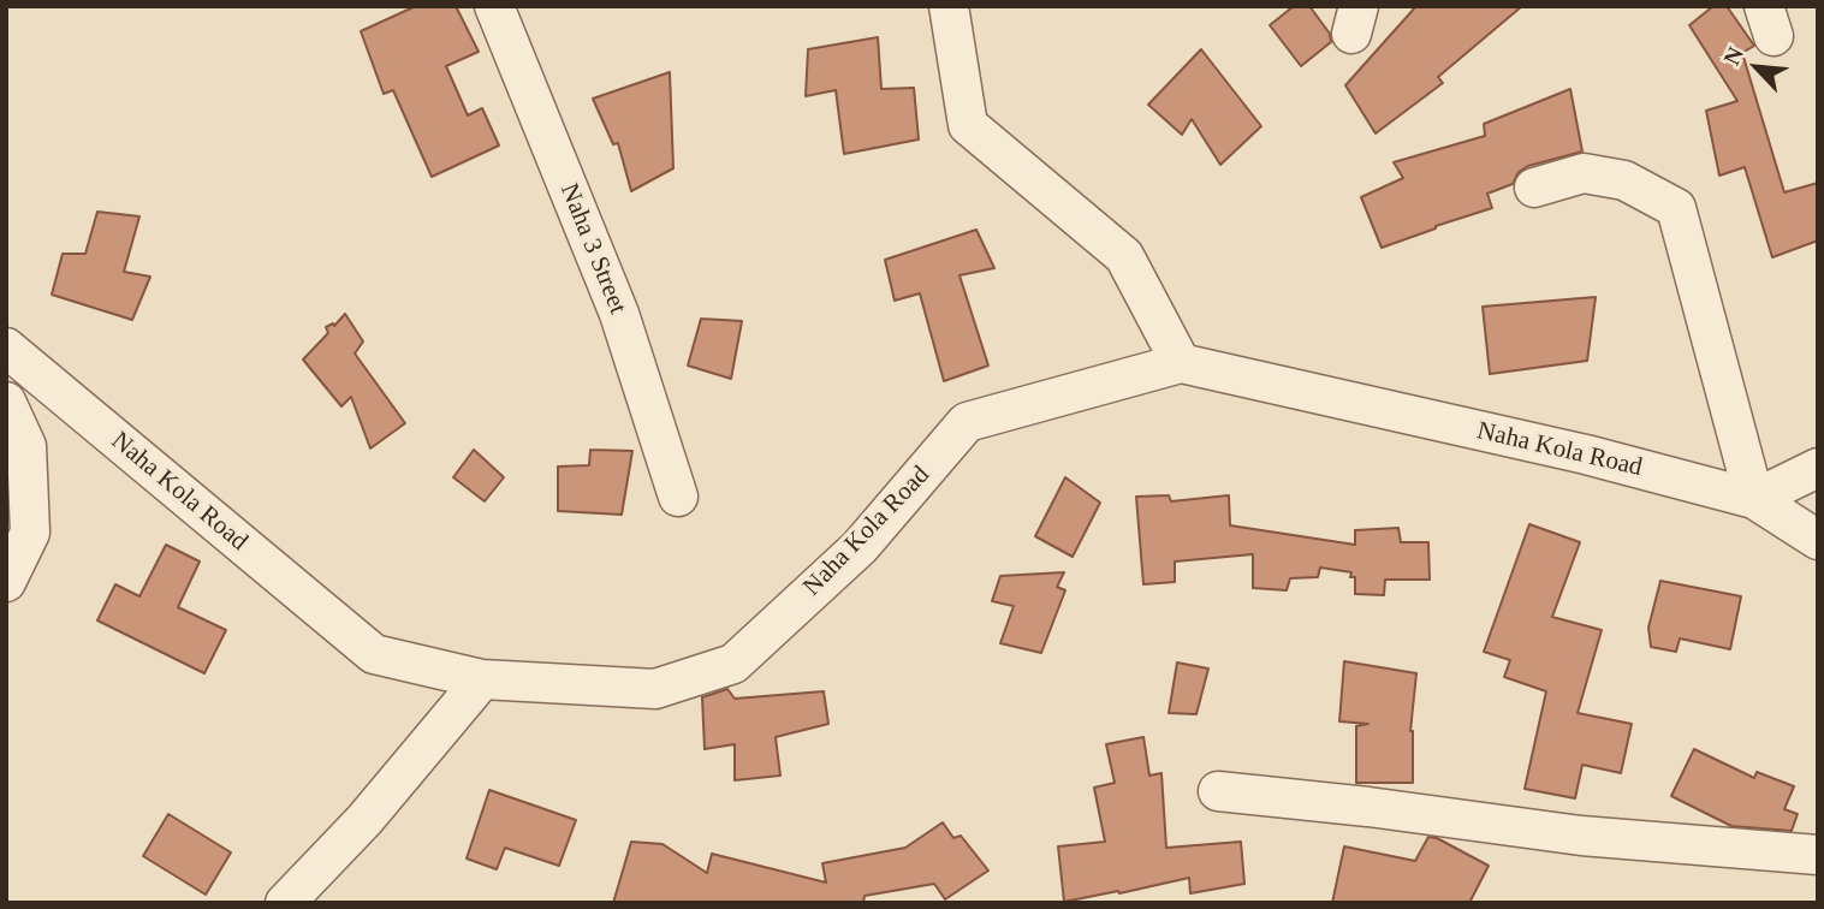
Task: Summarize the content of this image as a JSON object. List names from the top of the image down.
{
  "streets": {
    "street": ["Naha 3 Street", "Naha Kola Road"]
  },
  "north": "top left"
}
